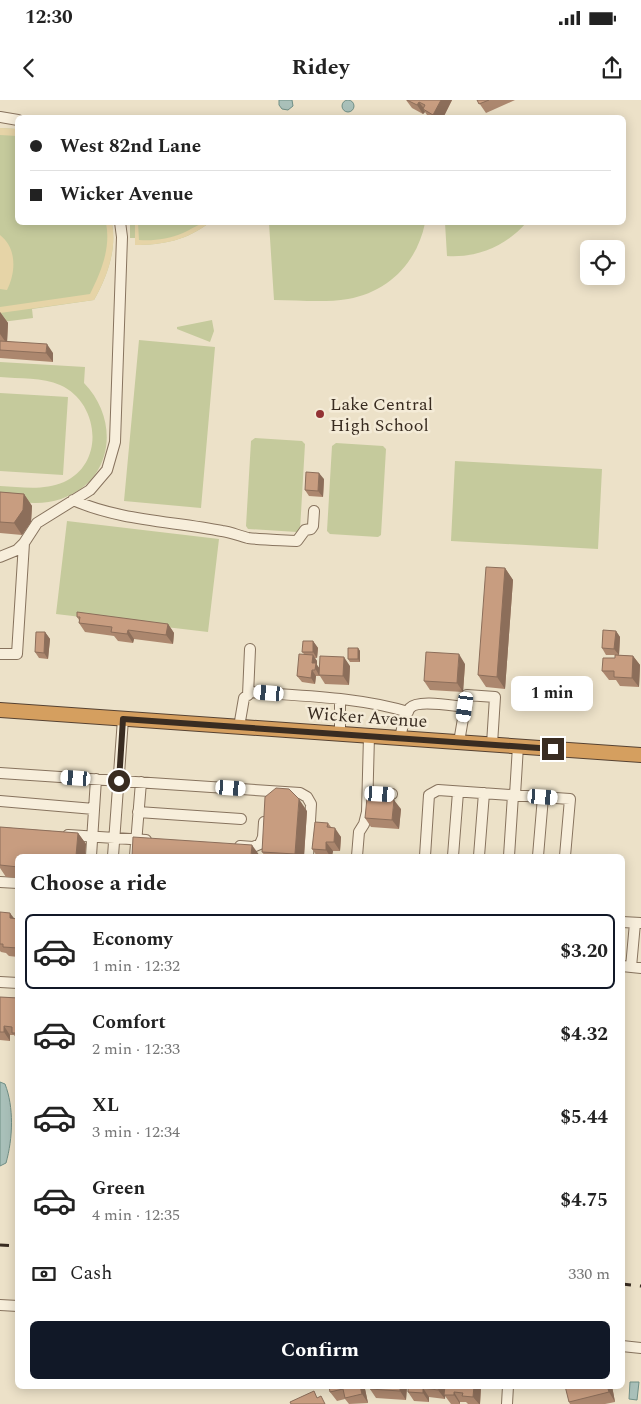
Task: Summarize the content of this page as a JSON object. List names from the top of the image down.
{
  "streets": {
    "highway": ["Wicker Avenue"]
  },
  "places": ["Lake Central High School"],
  "page": {
    "status": "12:30",
    "header": "Ridey",
    "banner": ["West 82nd Lane", "Wicker Avenue"],
    "bubble": "1 min",
    "heading": "Choose a ride",
    "list": [
      {
        "name": "Economy",
        "note": "1 min · 12:32",
        "value": "$3.20"
      },
      {
        "name": "Comfort",
        "note": "2 min · 12:33",
        "value": "$4.32"
      },
      {
        "name": "XL",
        "note": "3 min · 12:34",
        "value": "$5.44"
      },
      {
        "name": "Green",
        "note": "4 min · 12:35",
        "value": "$4.75"
      }
    ],
    "pay": ["Cash", "330 m"],
    "buttons": "Confirm"
  }
}
